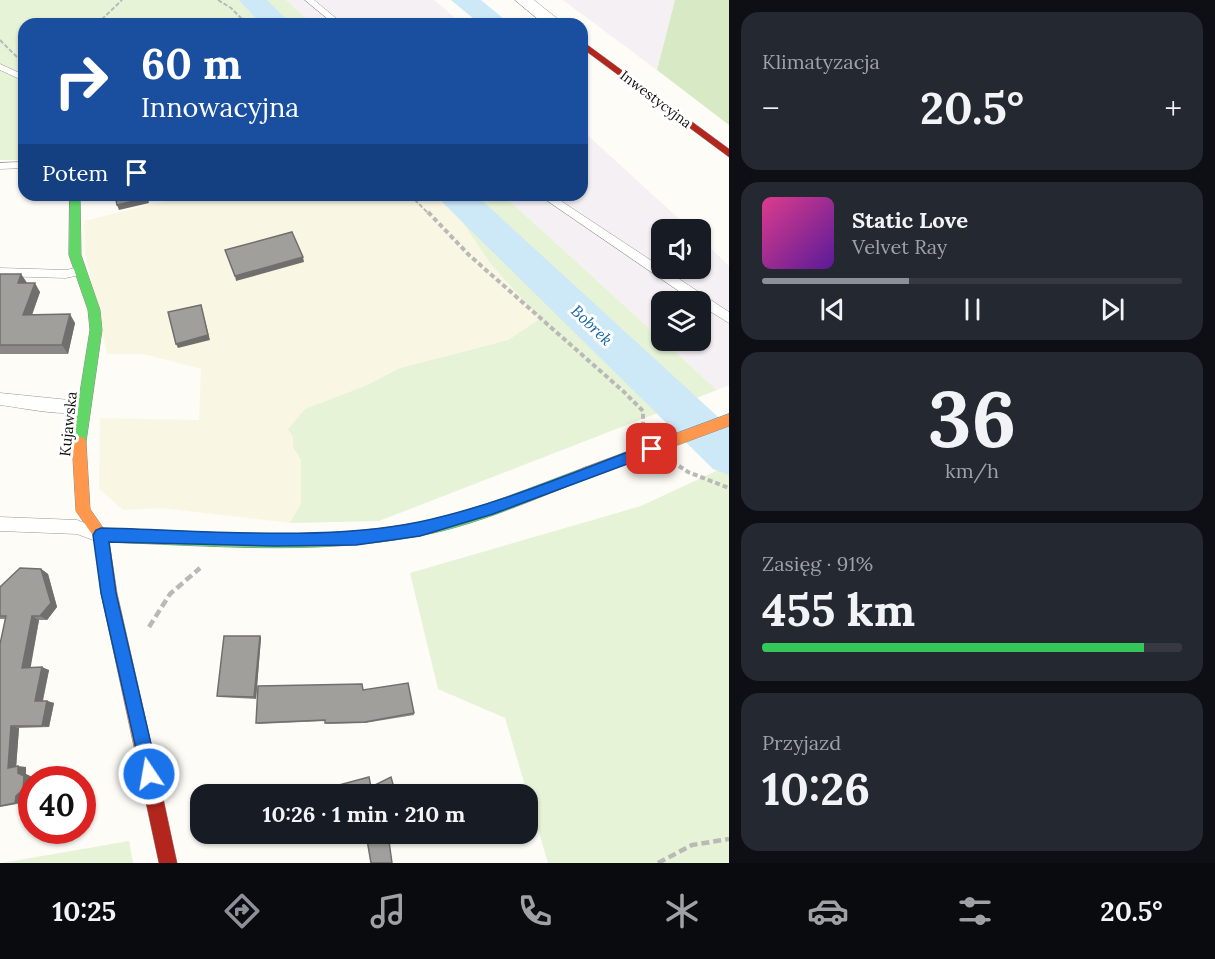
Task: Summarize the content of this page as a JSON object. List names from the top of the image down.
{
  "streets": {
    "street": ["Inwestycyjna", "Kujawska"]
  },
  "water": ["Bobrek"],
  "page": {
    "tile": [
      "Klimatyzacja",
      ["36", "km/h"],
      ["Zasięg · 91%", "455 km"],
      ["Przyjazd", "10:26"]
    ],
    "turn": ["60 m", "Innowacyjna"],
    "heat": ["−", "20.5°", "+"],
    "then": "Potem",
    "song": ["Static Love", "Velvet Ray"],
    "limit": "40",
    "trip": "10:26 · 1 min · 210 m",
    "tabs": ["10:25", "20.5°"]
  }
}
